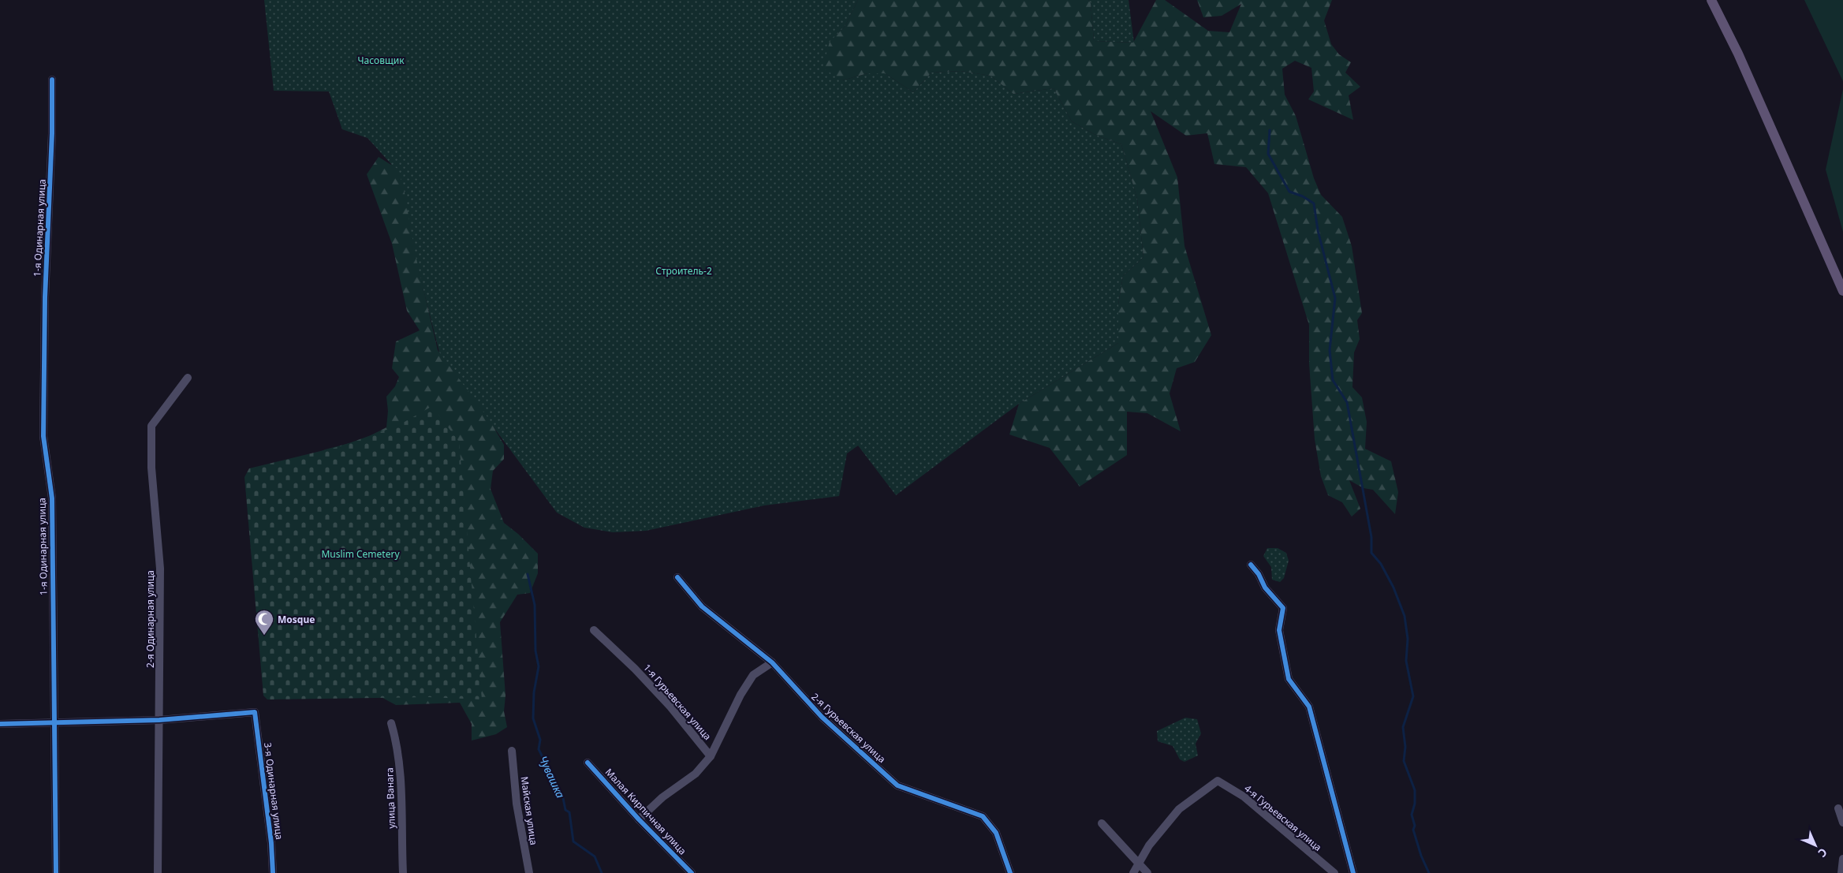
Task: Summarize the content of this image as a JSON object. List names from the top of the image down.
{
  "streets": {
    "street": [
      "1-я Одинарная улица",
      "2-я Одинарная улица",
      "1-я Гурьевская улица",
      "2-я Гурьевская улица",
      "3-я Одинарная улица",
      "улица Ванага",
      "Майская улица",
      "Малая Кирпичная улица",
      "4-я Гурьевская улица"
    ]
  },
  "crossings": [
    ["2-я Одинарная улица", "3-я Одинарная улица"]
  ],
  "water": ["Чувашка"],
  "parks": ["Часовщик", "Строитель-2", "Muslim Cemetery"],
  "places": {
    "mosque": ["Mosque"]
  },
  "north": "bottom right"
}
